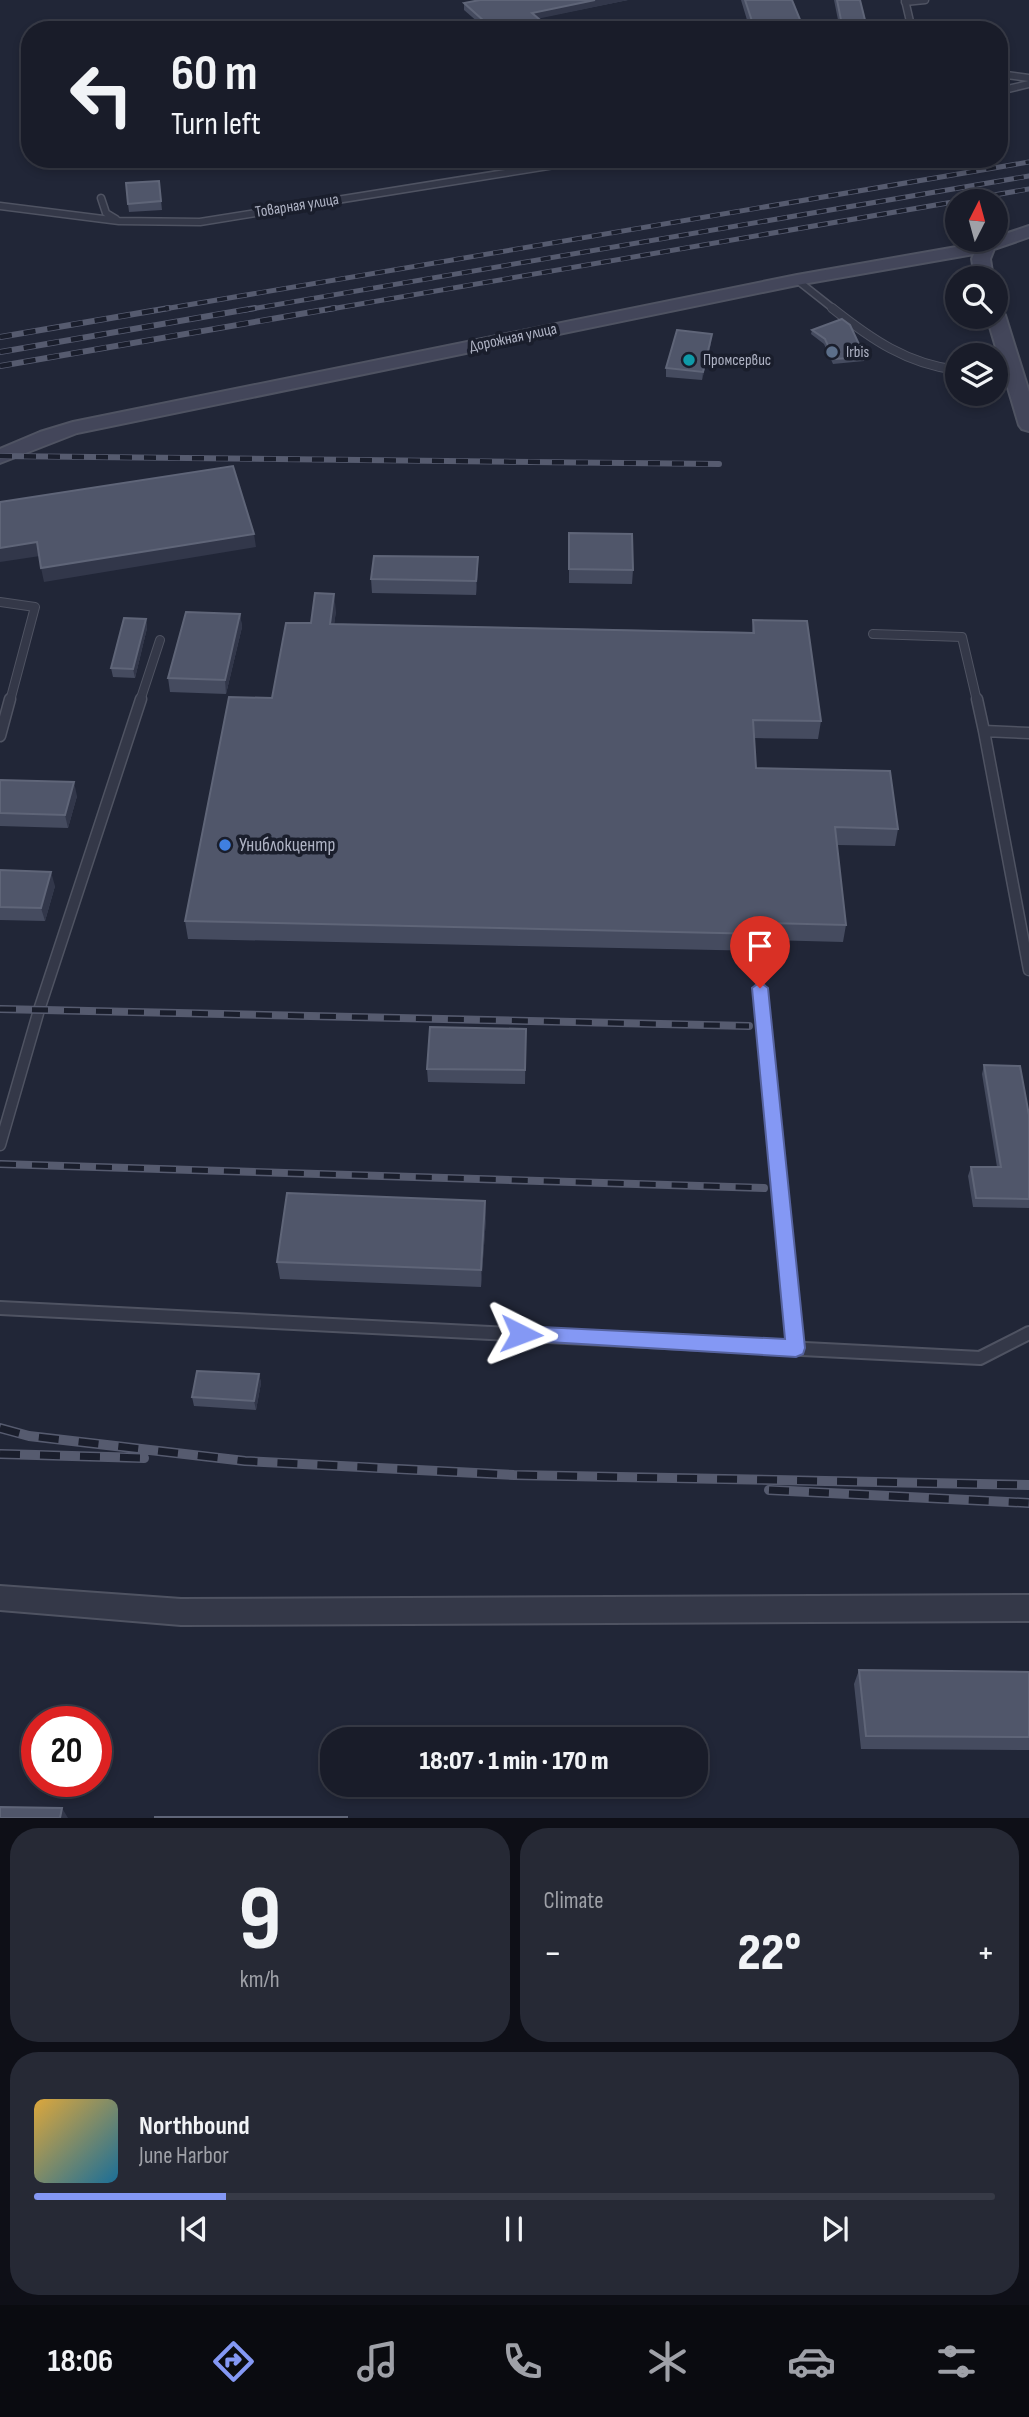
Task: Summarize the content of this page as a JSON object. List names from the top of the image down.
{
  "streets": {
    "street": ["Дорожная улица"],
    "lane": ["Товарная улица"]
  },
  "places": ["Irbis", "Промсервис", "Униблокцентр"],
  "north": "top",
  "page": {
    "turn": ["60 m", "Turn left"],
    "limit": "20",
    "trip": "18:07 · 1 min · 170 m",
    "tile": [
      ["9", "km/h"],
      "Climate"
    ],
    "heat": ["−", "22°", "+"],
    "song": ["Northbound", "June Harbor"],
    "tabs": "18:06"
  }
}
